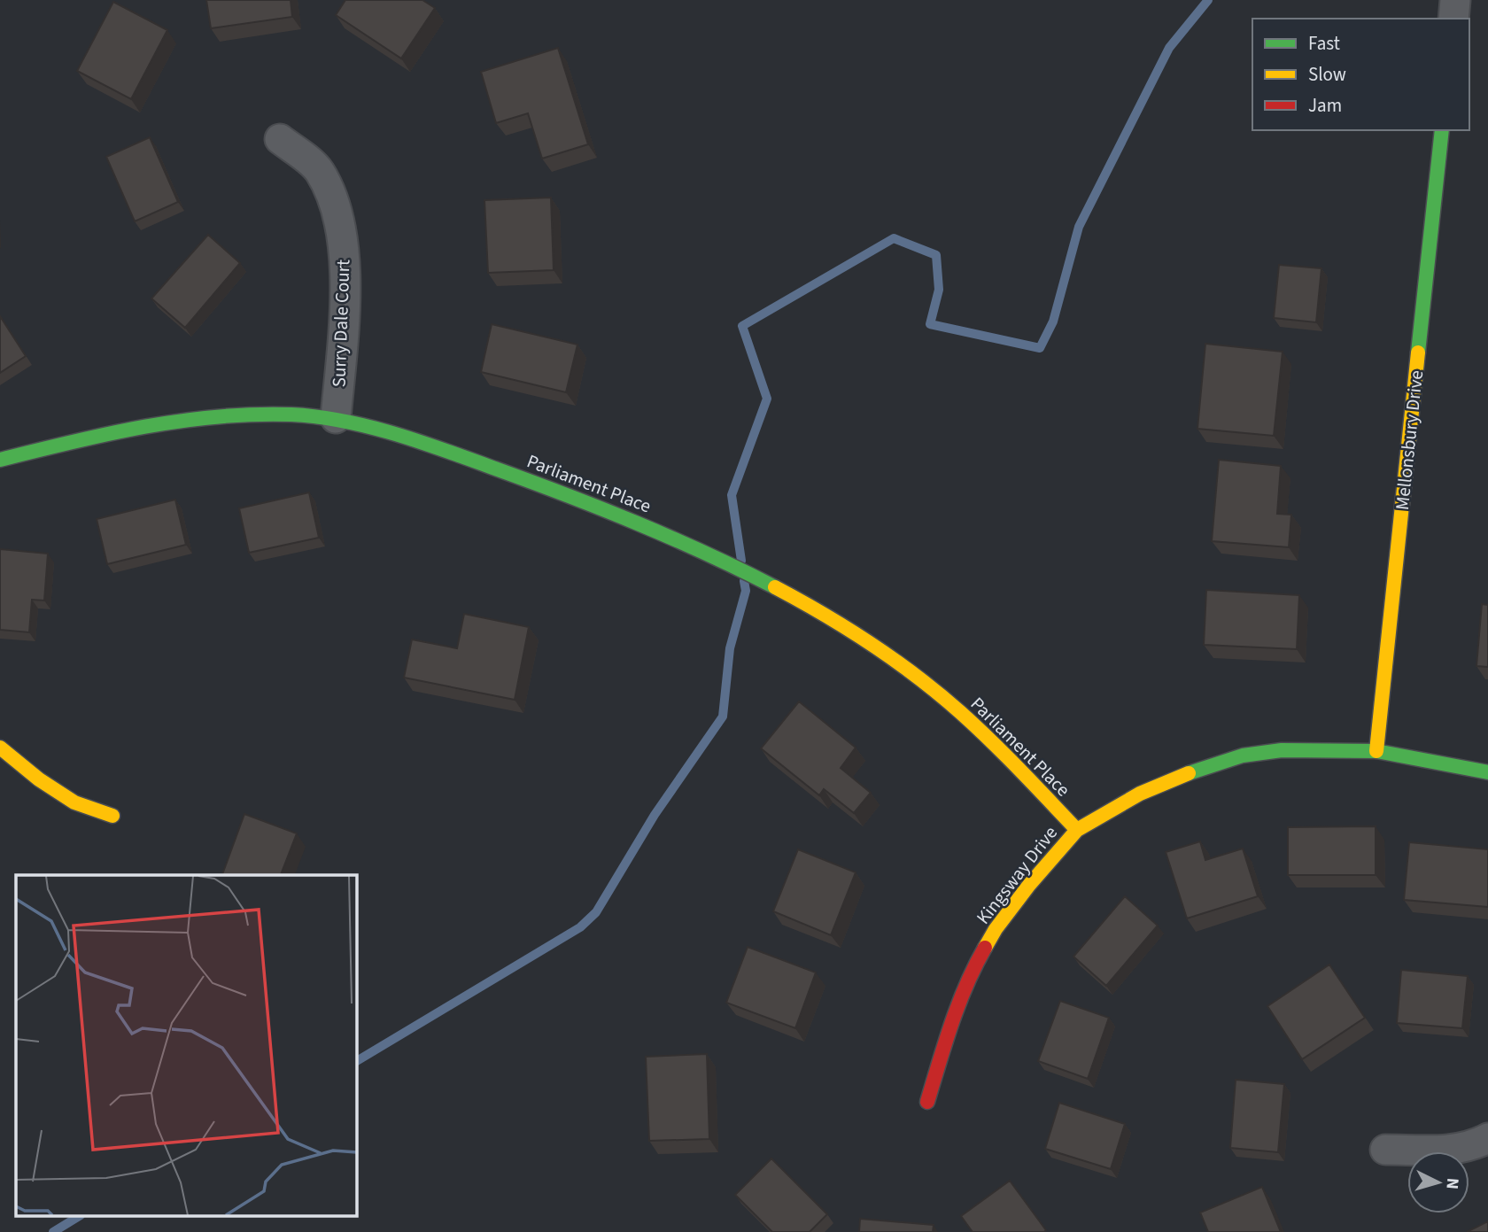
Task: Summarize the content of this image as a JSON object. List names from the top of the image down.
{
  "streets": {
    "street": [
      "Surry Dale Court",
      "Mellonsbury Drive",
      "Parliament Place",
      "Kingsway Drive"
    ]
  },
  "crossings": [
    ["Surry Dale Court", "Parliament Place"],
    ["Mellonsbury Drive", "Kingsway Drive"],
    ["Parliament Place", "Kingsway Drive"]
  ],
  "legend": ["Fast", "Slow", "Jam"],
  "north": "right"
}
